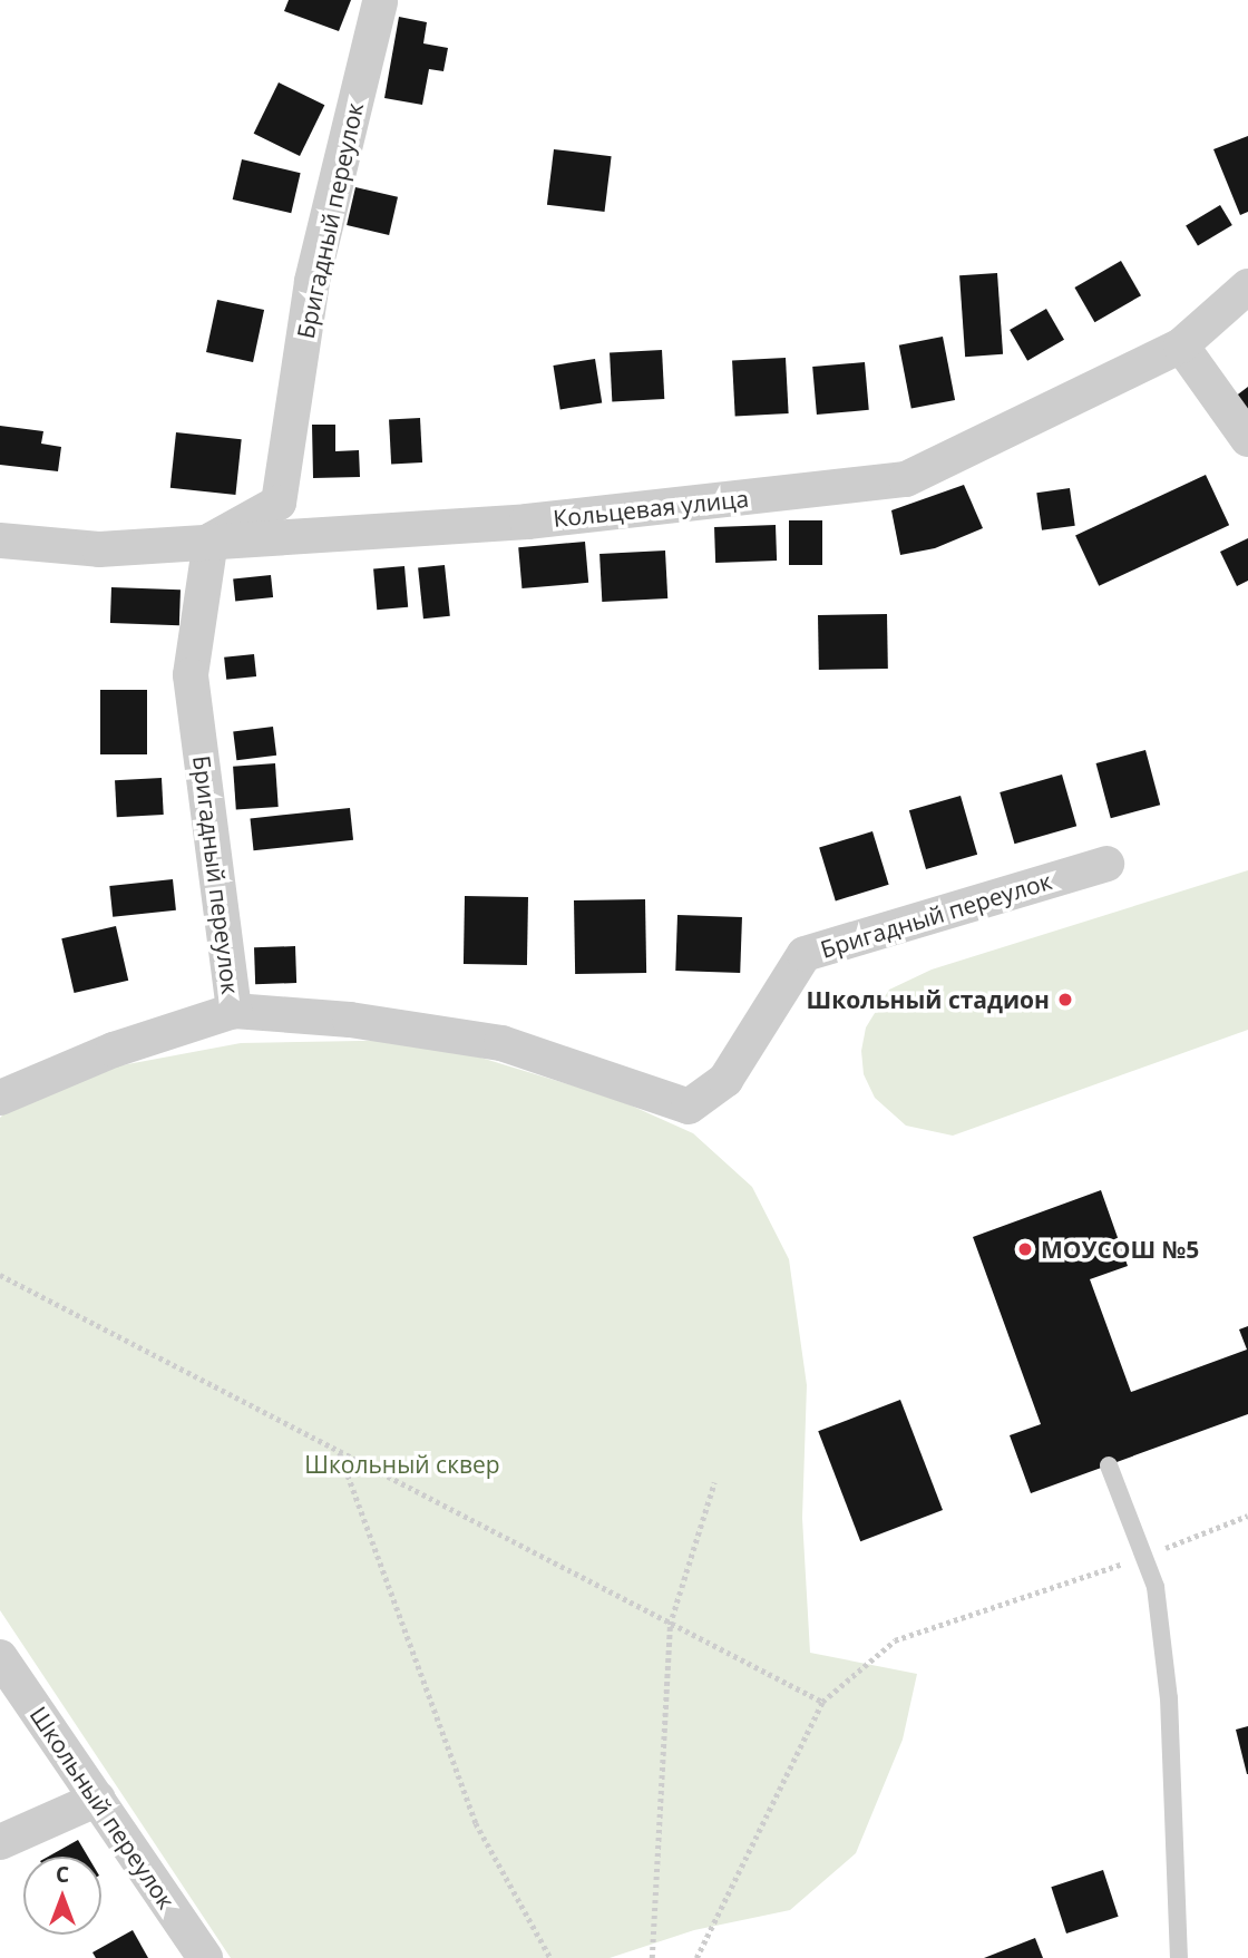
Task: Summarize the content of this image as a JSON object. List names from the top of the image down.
{
  "streets": {
    "street": ["Бригадный переулок", "Кольцевая улица", "Школьный переулок"]
  },
  "crossings": [
    ["Бригадный переулок", "Кольцевая улица"]
  ],
  "parks": ["Школьный сквер"],
  "places": ["Школьный стадион", "МОУСОШ №5"],
  "north": "top"
}
